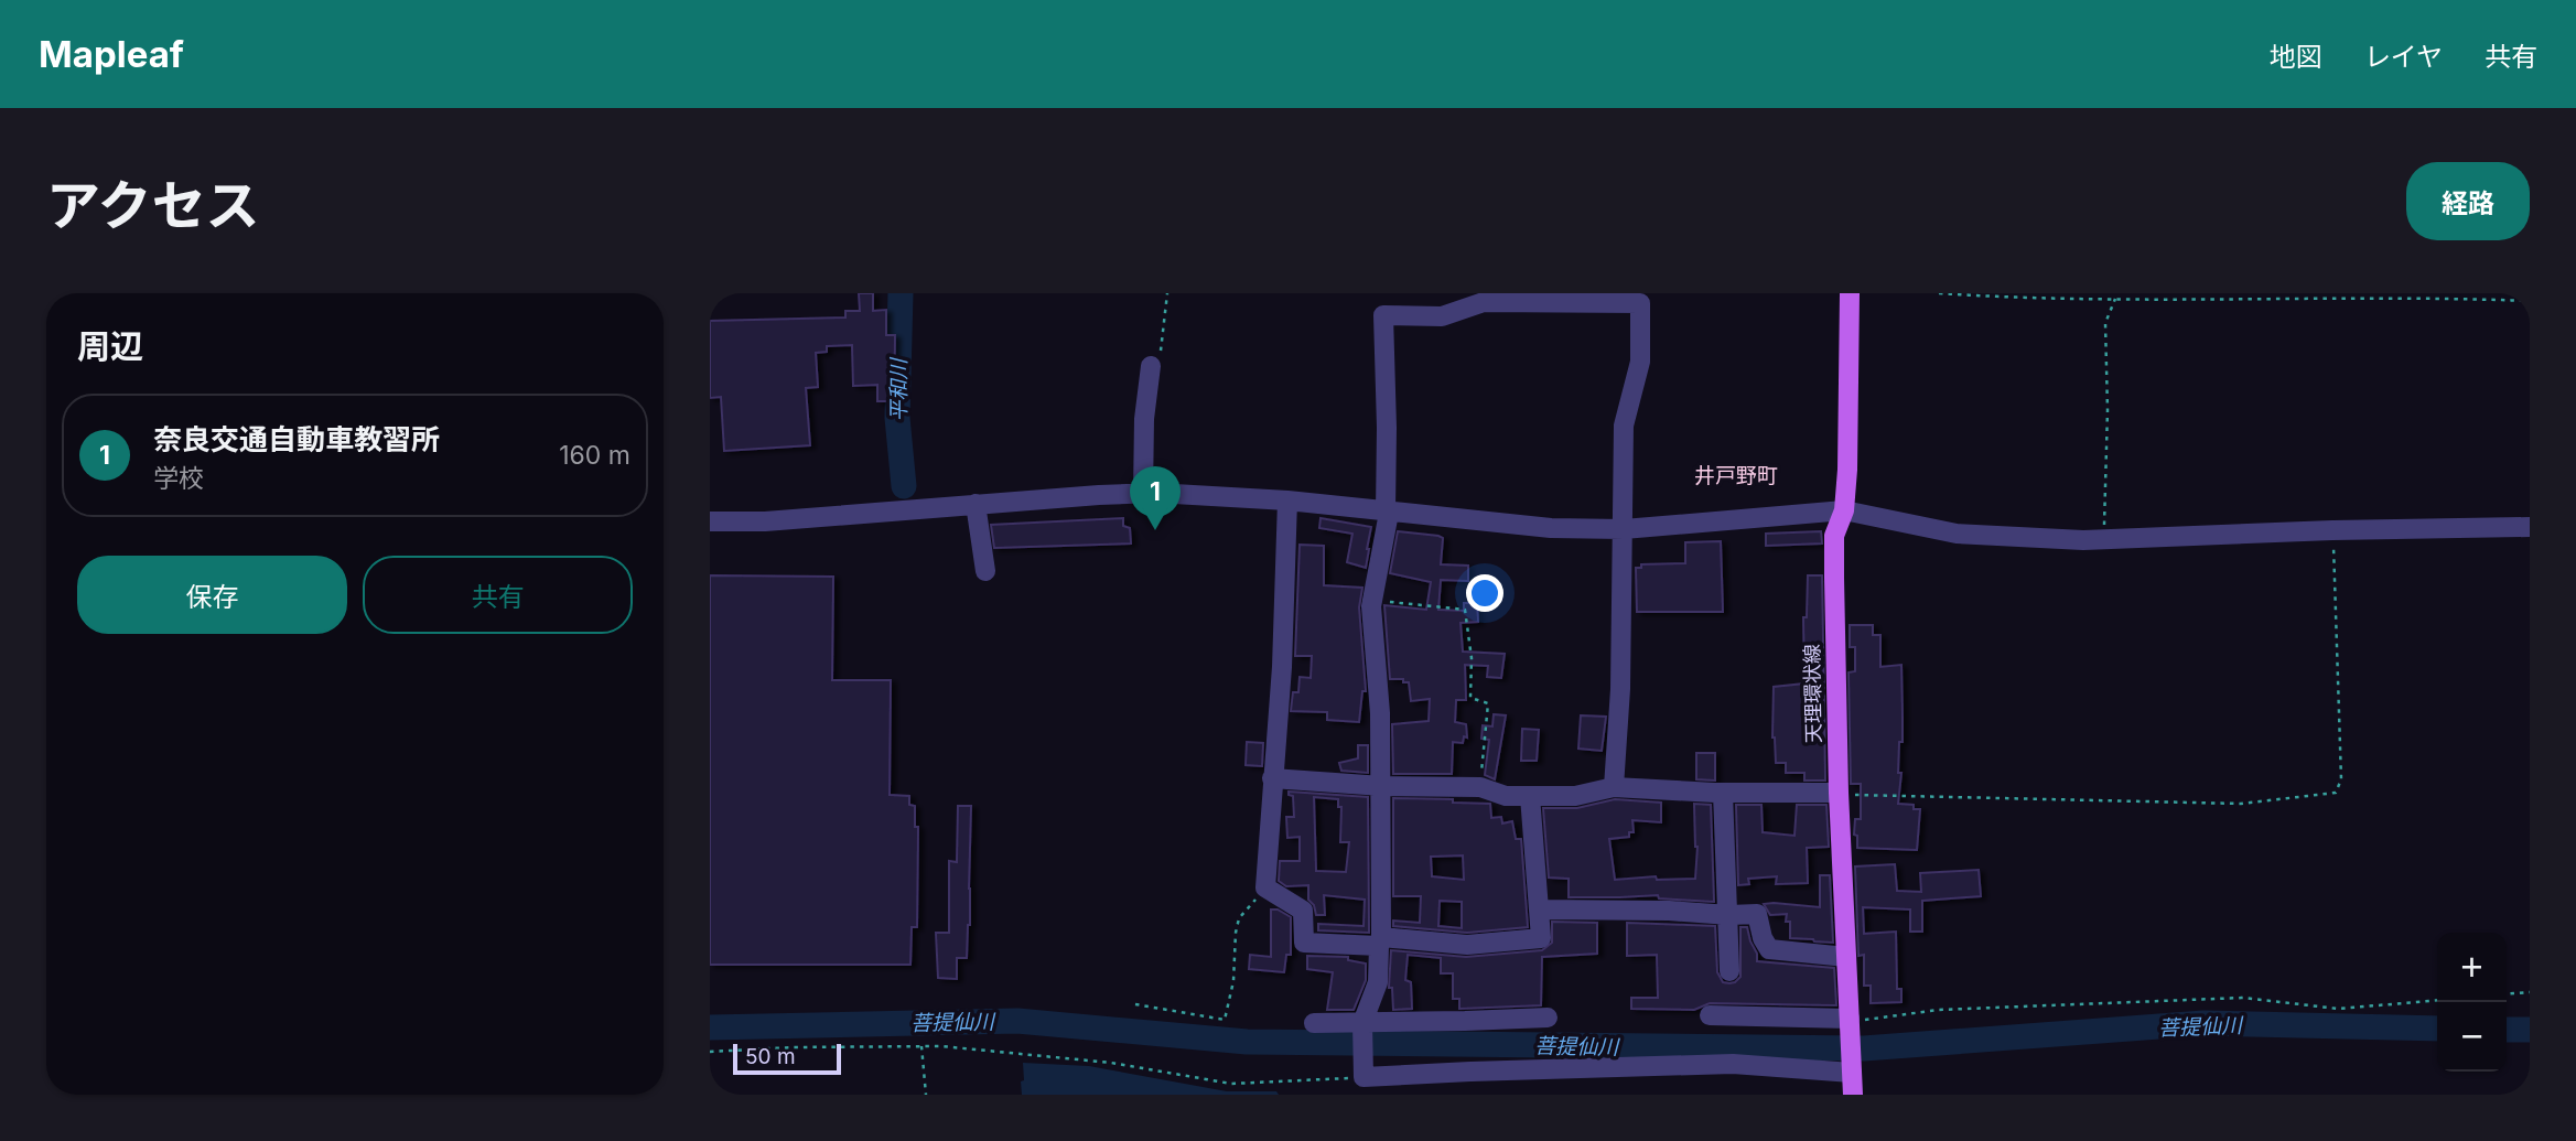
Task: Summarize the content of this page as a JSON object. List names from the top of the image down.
{
  "streets": {
    "main road": ["天理環状線"]
  },
  "districts": ["井戸野町"],
  "water": ["平和川", "菩提仙川"],
  "scale_bar": "50 m",
  "page": {
    "header": "Mapleaf",
    "nav": ["地図", "レイヤ", "共有"],
    "title": "アクセス",
    "buttons": [
      "経路",
      ["保存", "共有"]
    ],
    "heading": "周辺",
    "list": [
      {
        "mark": "1",
        "name": "奈良交通自動車教習所",
        "note": "学校",
        "value": "160 m"
      }
    ],
    "pins": "1",
    "map_buttons": ["+", "−"],
    "scale": "50 m"
  }
}
